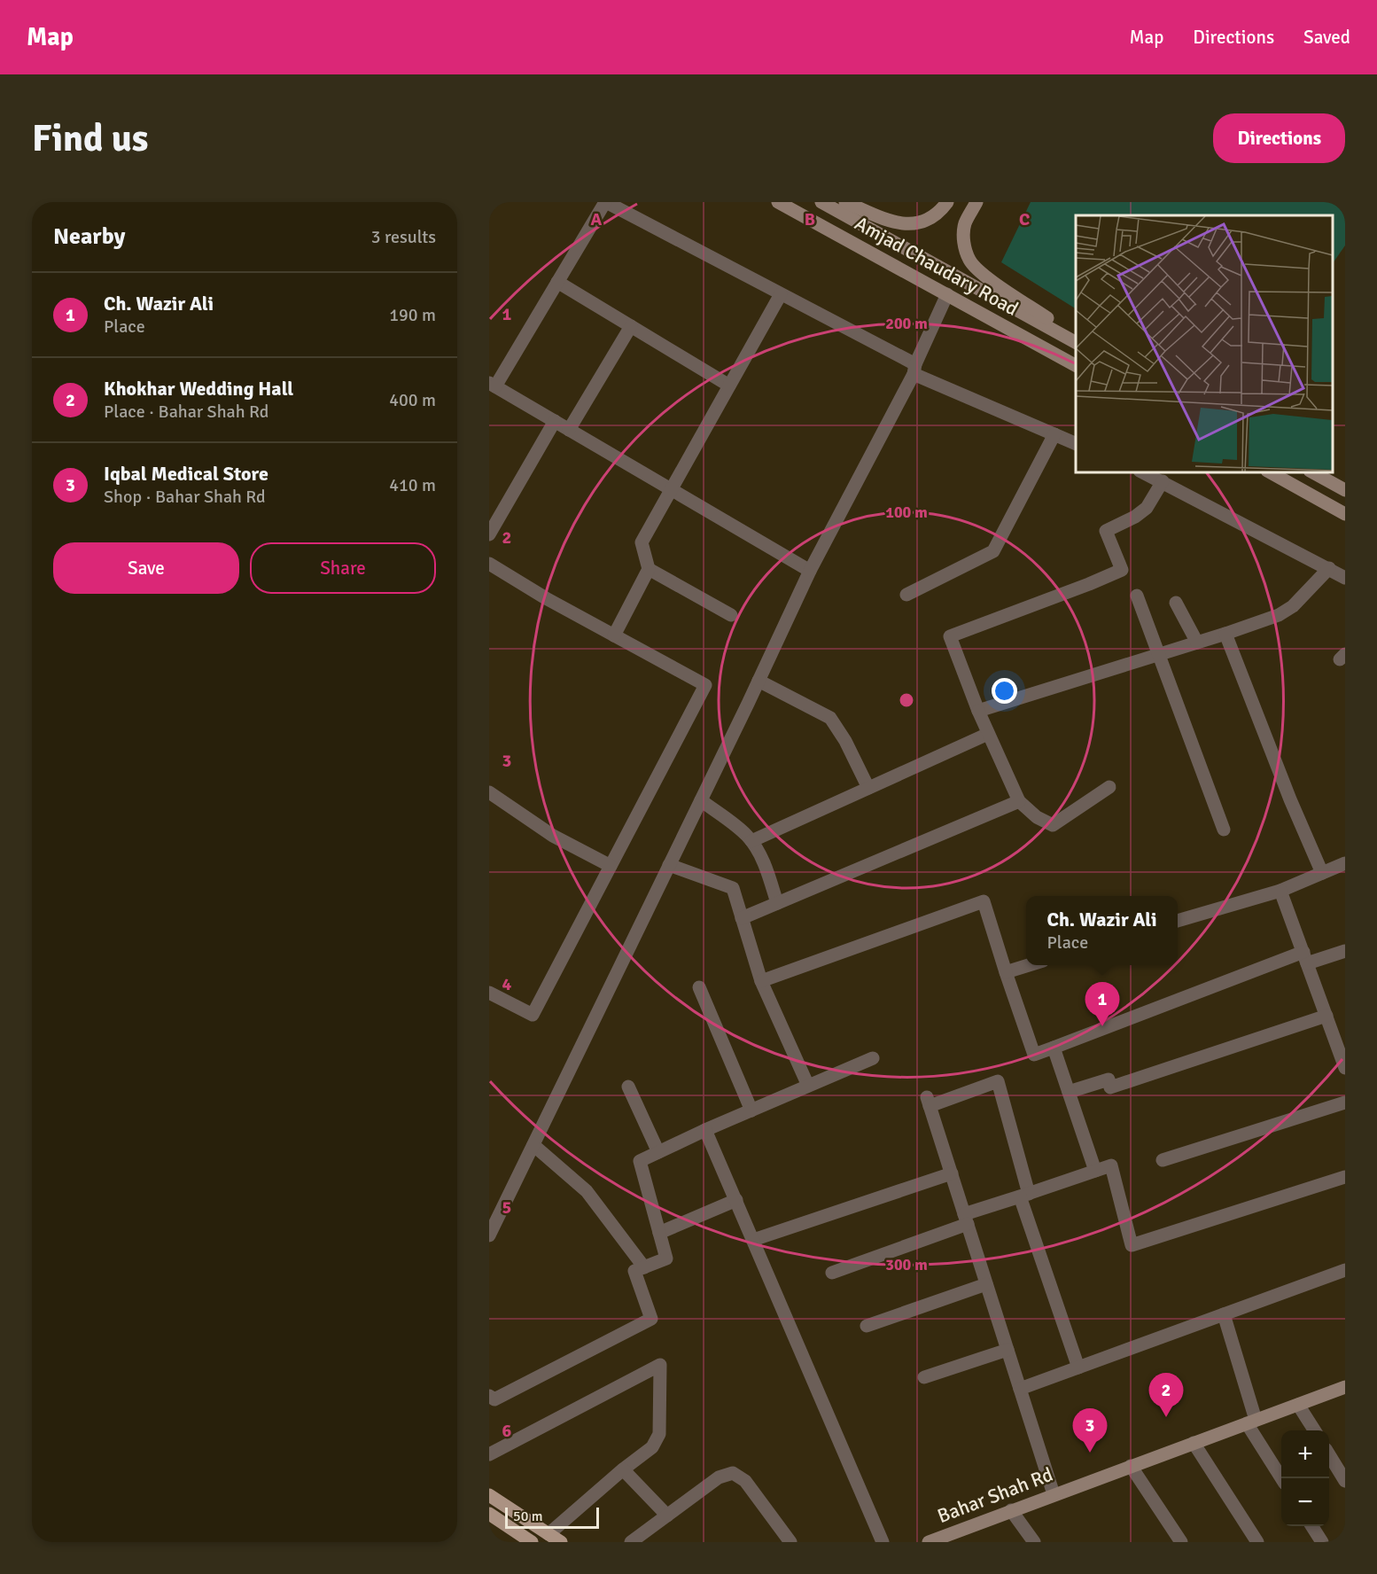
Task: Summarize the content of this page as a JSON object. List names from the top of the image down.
{
  "streets": {
    "main road": ["Amjad Chaudary Road", "Bahar Shah Rd"]
  },
  "scale_bar": "50 m",
  "page": {
    "header": "Map",
    "nav": ["Map", "Directions", "Saved"],
    "buttons": [
      "Directions",
      ["Save", "Share"]
    ],
    "title": "Find us",
    "heading": ["Nearby", "3 results"],
    "list": [
      {
        "mark": "1",
        "name": "Ch. Wazir Ali",
        "note": "Place",
        "value": "190 m"
      },
      {
        "mark": "2",
        "name": "Khokhar Wedding Hall",
        "note": "Place · Bahar Shah Rd",
        "value": "400 m"
      },
      {
        "mark": "3",
        "name": "Iqbal Medical Store",
        "note": "Shop · Bahar Shah Rd",
        "value": "410 m"
      }
    ],
    "popup": ["Ch. Wazir Ali", "Place"],
    "pins": ["1", "2", "3"],
    "map_buttons": ["+", "−"],
    "scale": "50 m"
  },
  "grid": {
    "columns": ["A", "B", "C"],
    "rows": [
      "1",
      "2",
      "3",
      "4",
      "5",
      "6"
    ]
  },
  "rings": ["200 m", "100 m", "300 m"]
}
